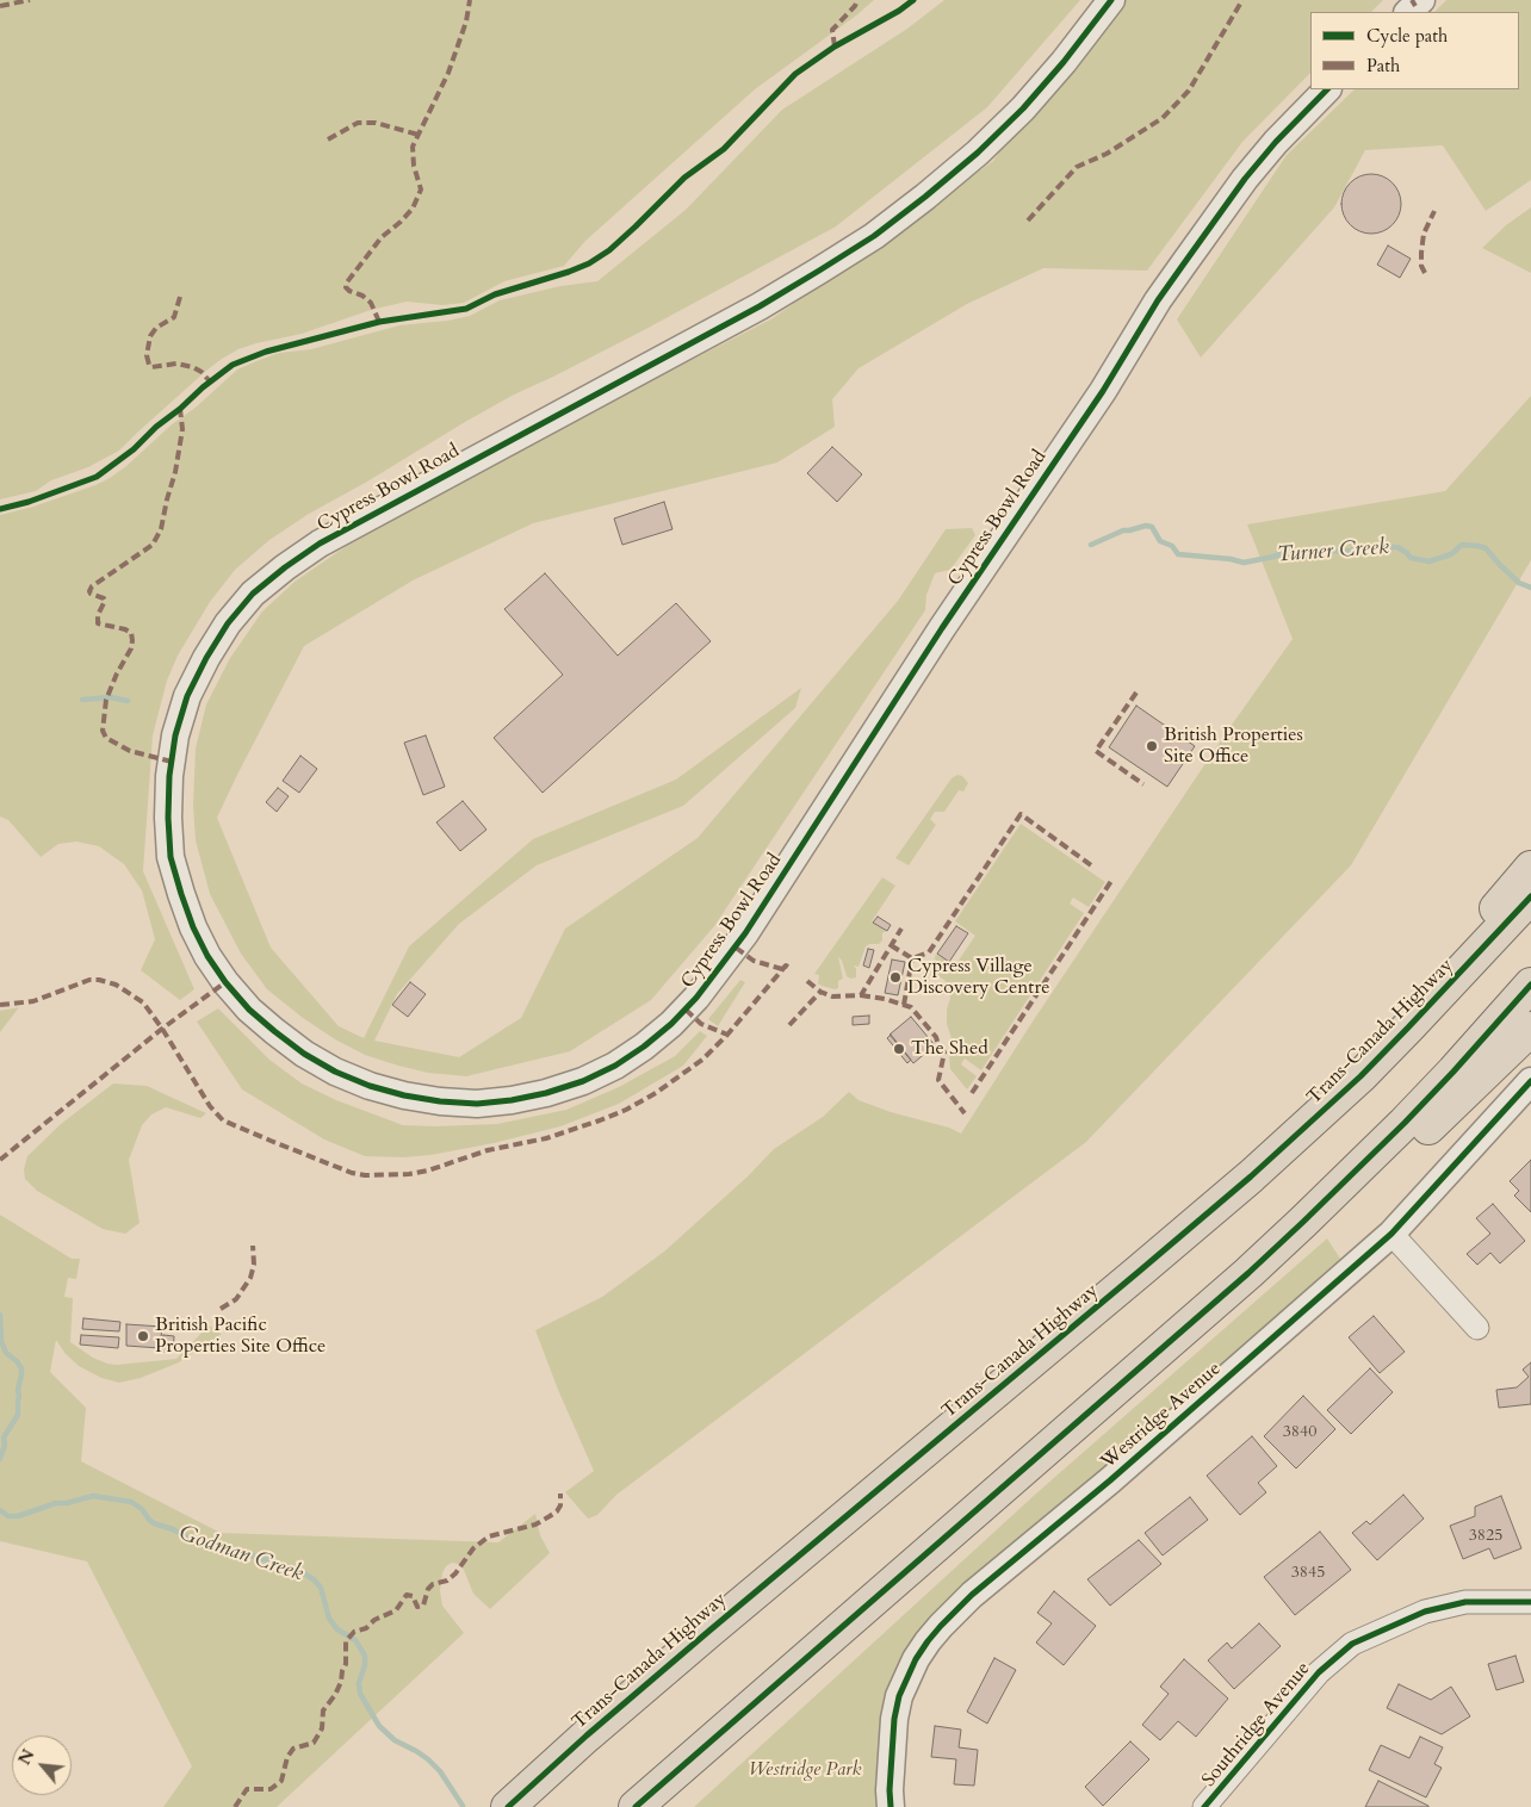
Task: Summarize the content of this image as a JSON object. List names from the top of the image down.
{
  "streets": {
    "highway": ["Trans-Canada Highway"],
    "street": ["Cypress Bowl Road", "Westridge Avenue", "Southridge Avenue"]
  },
  "water": ["Turner Creek", "Godman Creek"],
  "parks": ["Westridge Park"],
  "places": [
    "British Properties Site Office",
    "Cypress Village Discovery Centre",
    "The Shed",
    "British Pacific Properties Site Office"
  ],
  "house_numbers": ["3840", "3825", "3845"],
  "legend": ["Cycle path", "Path"],
  "north": "top left"
}
